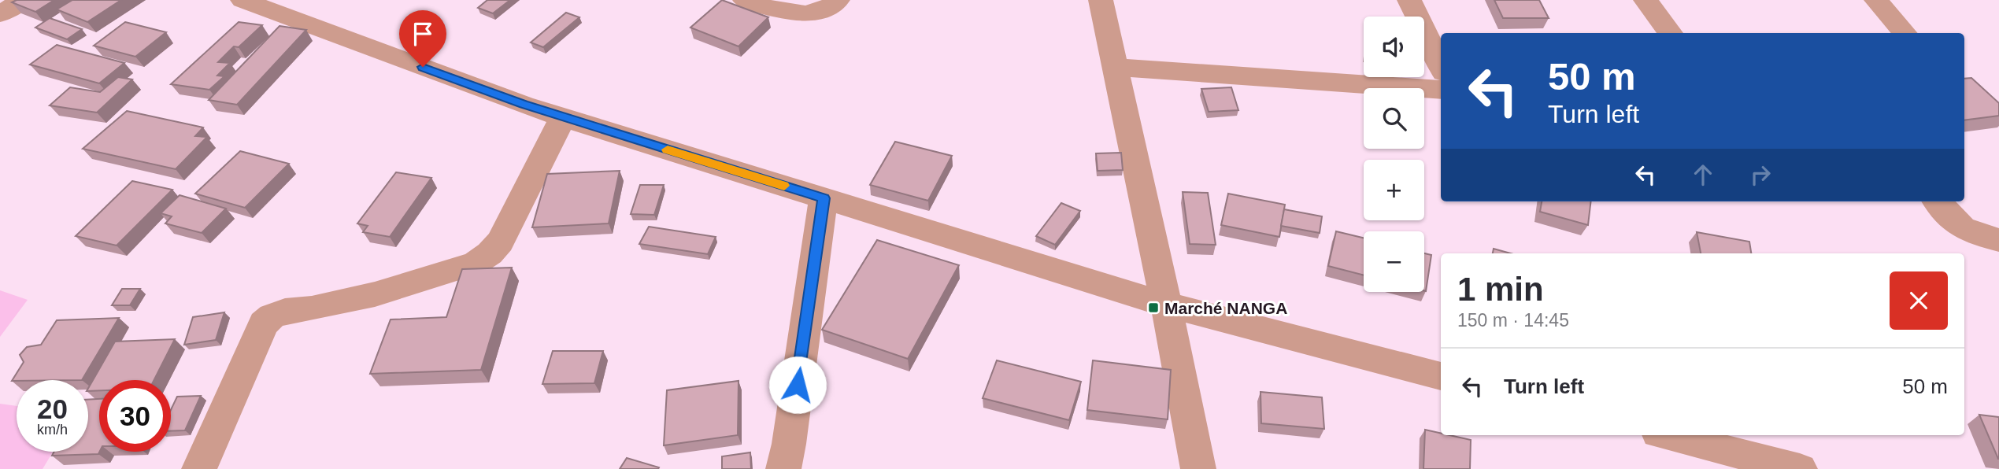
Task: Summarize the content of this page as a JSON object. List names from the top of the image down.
{
  "places": {
    "transit": ["Marché NANGA"]
  },
  "page": {
    "map_buttons": ["+", "−"],
    "turn": ["50 m", "Turn left"],
    "heading": ["1 min", "150 m · 14:45"],
    "list": [
      {
        "name": "Turn left",
        "value": "50 m"
      }
    ],
    "speed": "20 km/h",
    "limit": "30"
  }
}
